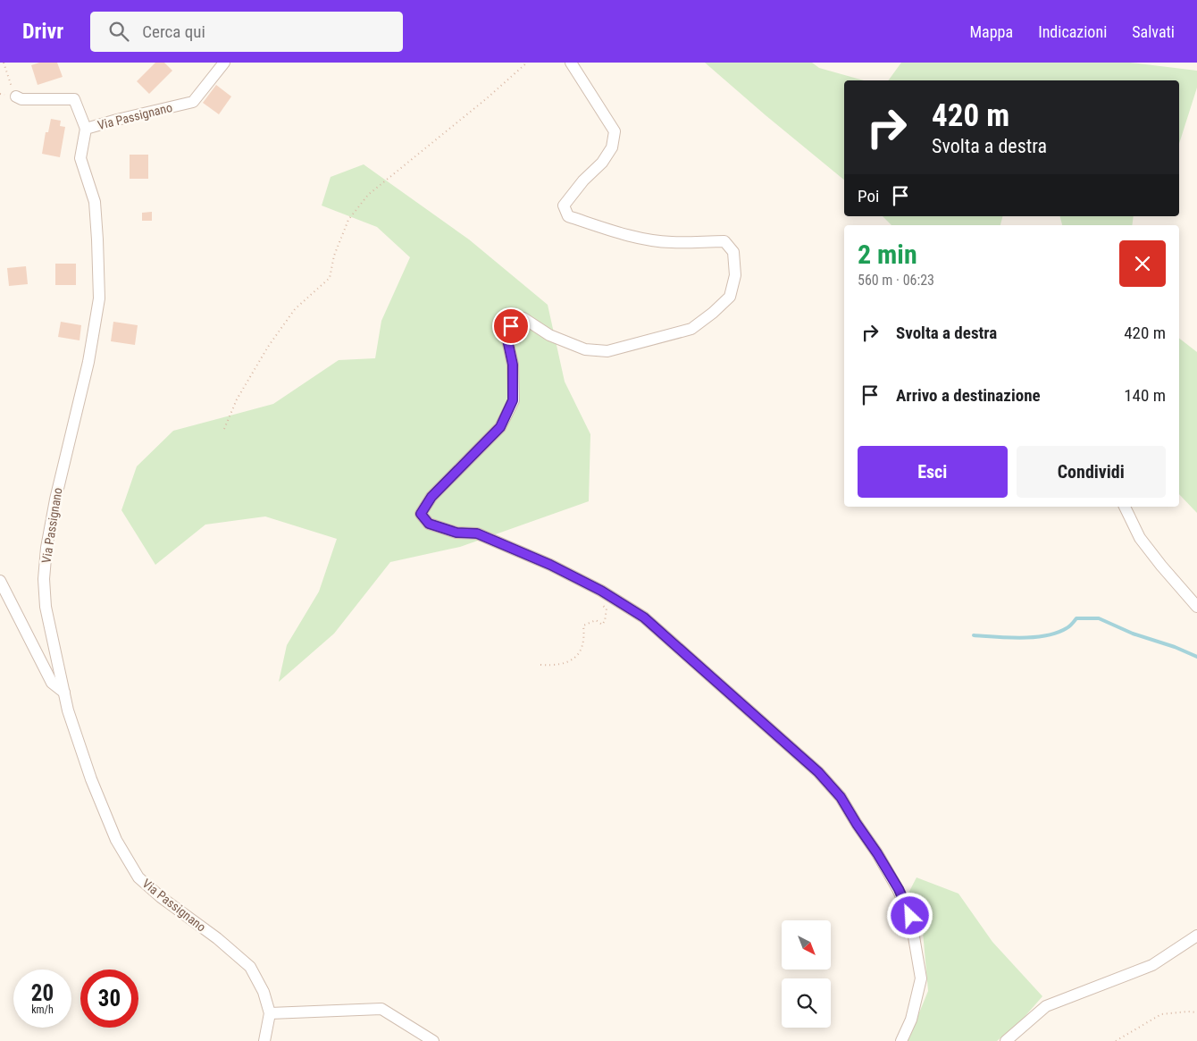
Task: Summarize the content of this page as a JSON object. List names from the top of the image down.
{
  "streets": {
    "street": ["Via Passignano"]
  },
  "north": "bottom right",
  "page": {
    "header": "Drivr",
    "search": "Cerca qui",
    "nav": ["Mappa", "Indicazioni", "Salvati"],
    "turn": ["420 m", "Svolta a destra"],
    "then": "Poi",
    "heading": ["2 min", "560 m · 06:23"],
    "list": [
      {
        "name": "Svolta a destra",
        "value": "420 m"
      },
      {
        "name": "Arrivo a destinazione",
        "value": "140 m"
      }
    ],
    "buttons": ["Esci", "Condividi"],
    "speed": "20 km/h",
    "limit": "30"
  }
}
